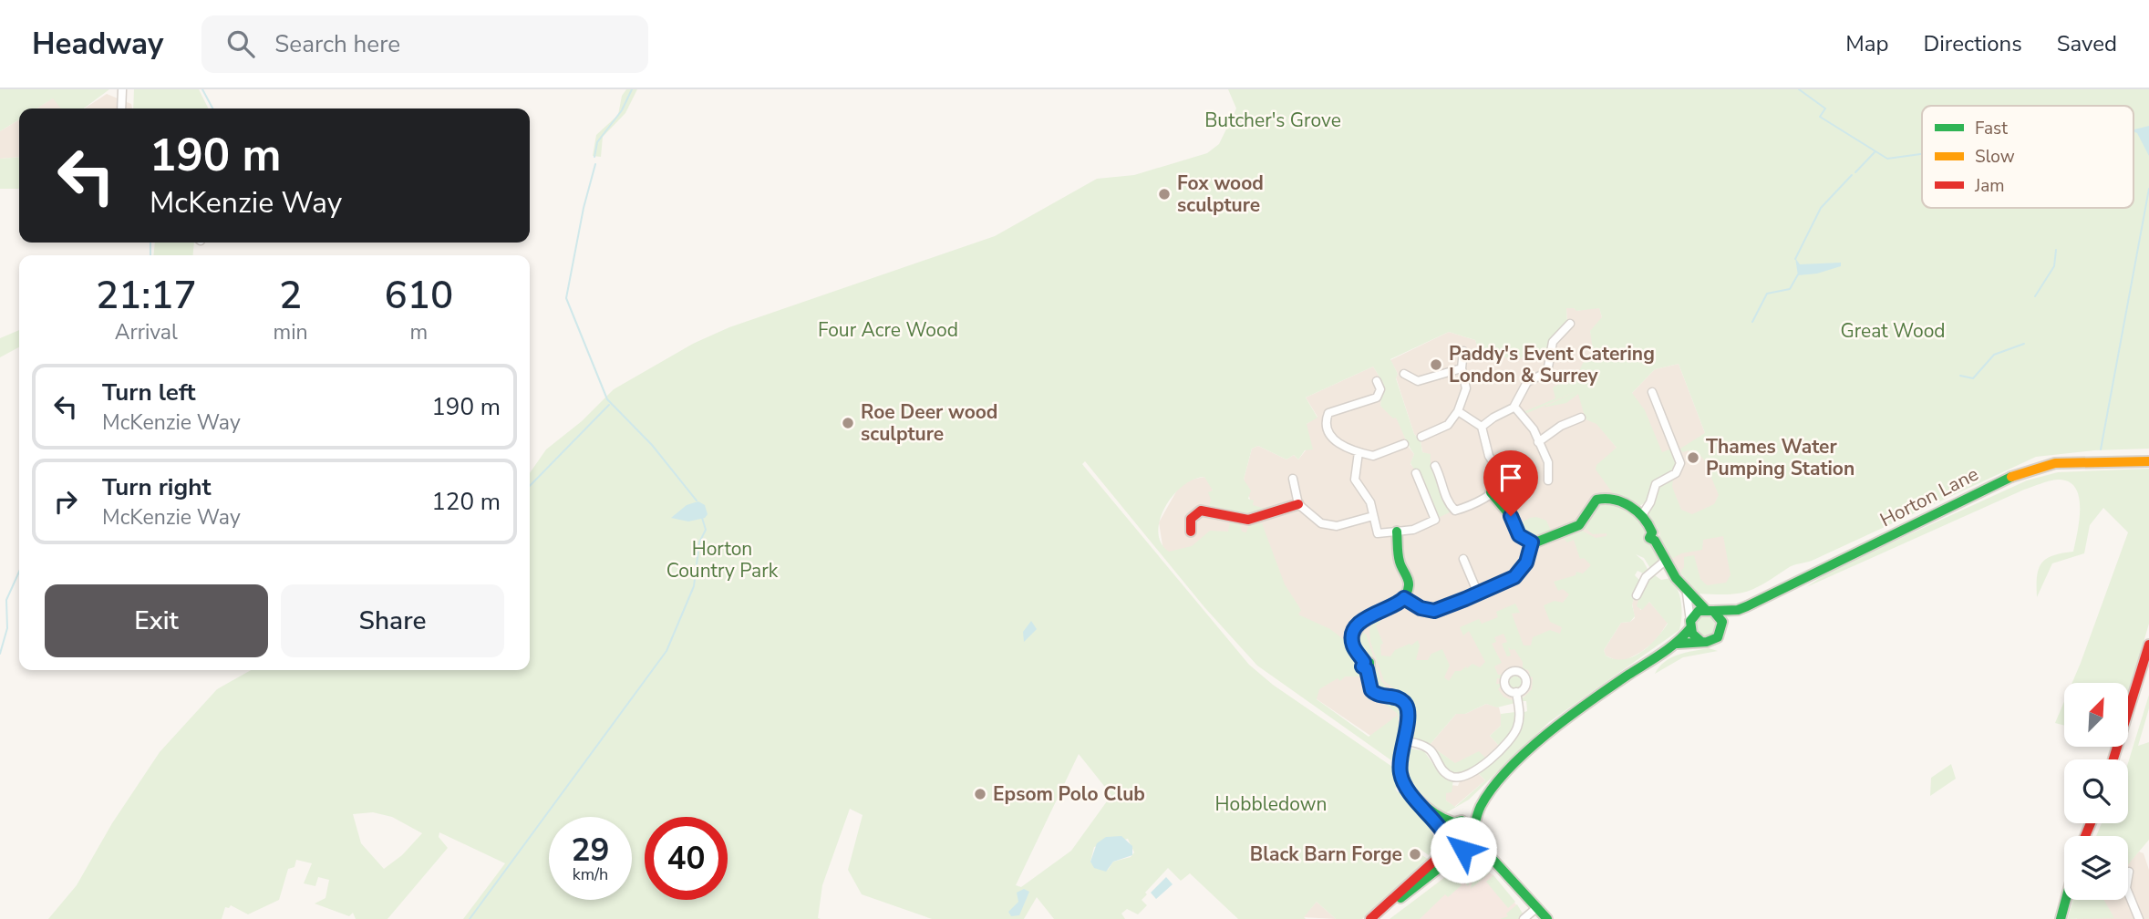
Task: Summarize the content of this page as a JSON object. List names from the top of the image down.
{
  "streets": {
    "street": ["Horton Lane"]
  },
  "parks": [
    "Butcher's Grove",
    "Four Acre Wood",
    "Great Wood",
    "Horton Country Park",
    "Hobbledown"
  ],
  "places": [
    "Fox wood sculpture",
    "Paddy's Event Catering London & Surrey",
    "Roe Deer wood sculpture",
    "Thames Water Pumping Station",
    "Epsom Polo Club",
    "Black Barn Forge"
  ],
  "legend": ["Fast", "Slow", "Jam"],
  "north": "top right",
  "page": {
    "header": "Headway",
    "search": "Search here",
    "nav": ["Map", "Directions", "Saved"],
    "turn": ["190 m", "McKenzie Way"],
    "eta": [
      "21:17",
      "Arrival",
      "2",
      "min",
      "610",
      "m"
    ],
    "list": [
      {
        "name": "Turn left",
        "note": "McKenzie Way",
        "value": "190 m"
      },
      {
        "name": "Turn right",
        "note": "McKenzie Way",
        "value": "120 m"
      }
    ],
    "buttons": ["Exit", "Share"],
    "speed": "29 km/h",
    "limit": "40"
  }
}
